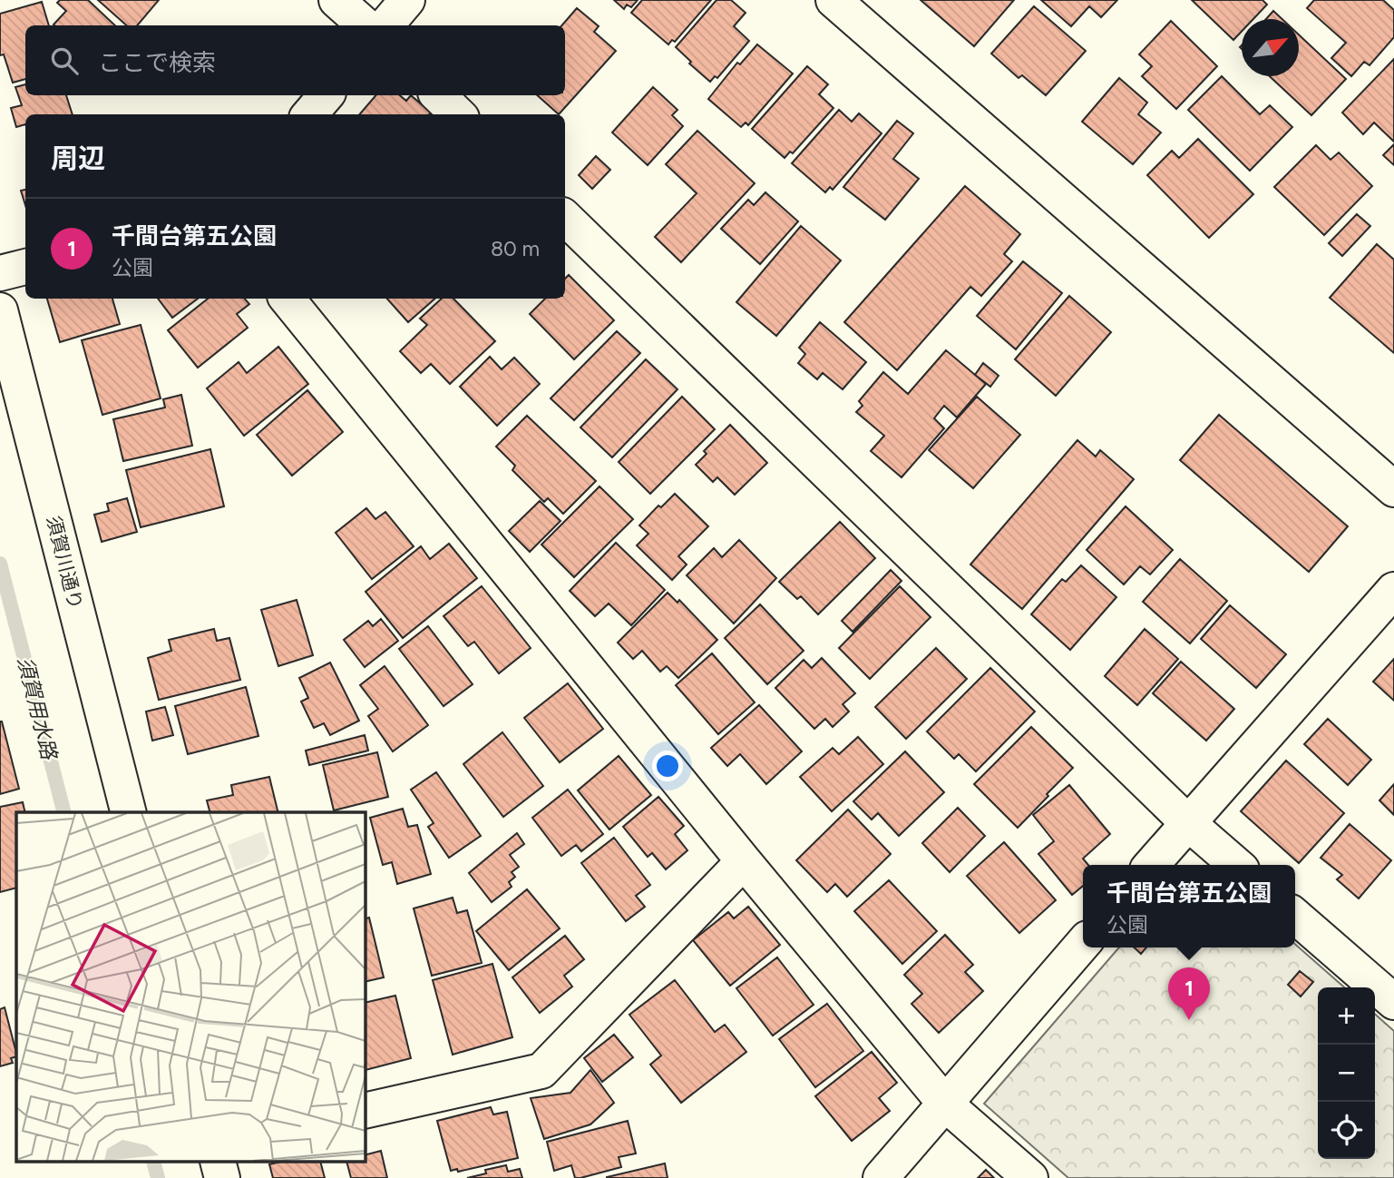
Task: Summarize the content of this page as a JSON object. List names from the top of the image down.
{
  "streets": {
    "street": ["須賀川通り"]
  },
  "water": ["須賀用水路"],
  "north": "top right",
  "page": {
    "search": "ここで検索",
    "heading": "周辺",
    "list": [
      {
        "mark": "1",
        "name": "千間台第五公園",
        "note": "公園",
        "value": "80 m"
      }
    ],
    "popup": ["千間台第五公園", "公園"],
    "pins": "1",
    "map_buttons": ["+", "−"]
  }
}
